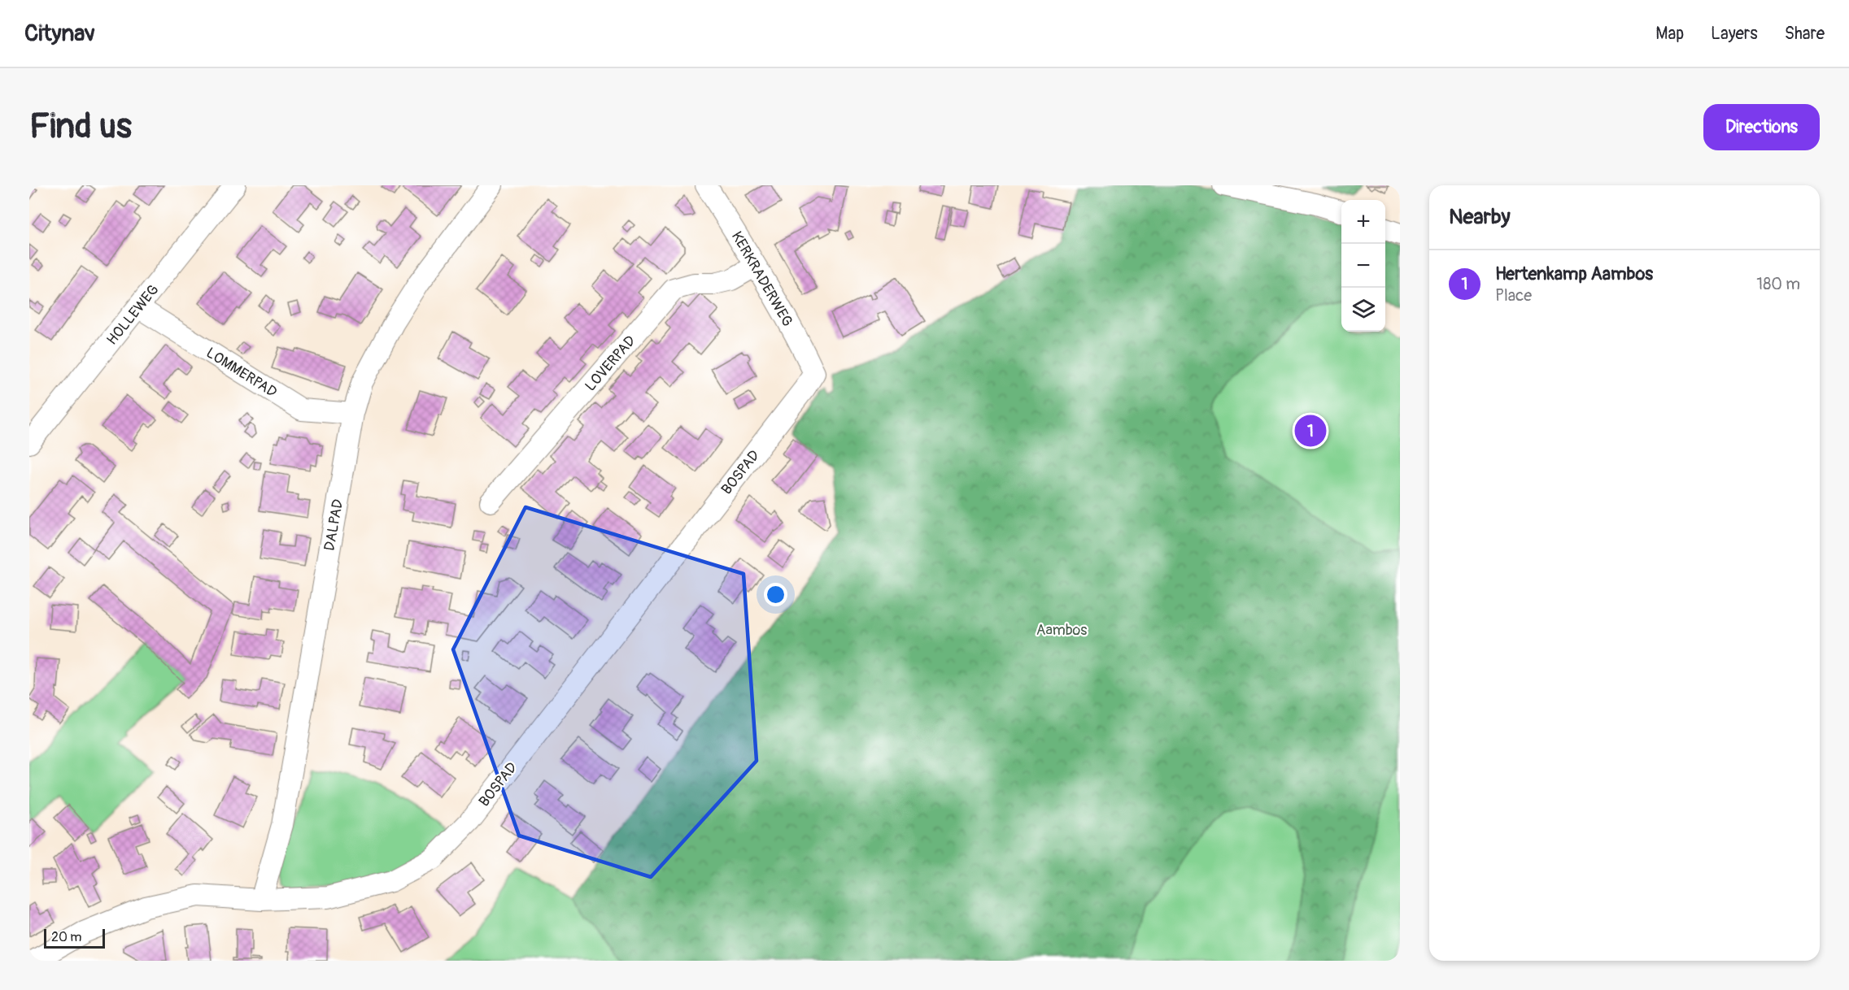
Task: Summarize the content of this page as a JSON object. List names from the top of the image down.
{
  "streets": {
    "street": [
      "KERKRADERWEG",
      "HOLLEWEG",
      "LOVERPAD",
      "LOMMERPAD",
      "BOSPAD",
      "DALPAD"
    ]
  },
  "crossings": [
    ["KERKRADERWEG", "LOVERPAD"],
    ["KERKRADERWEG", "BOSPAD"],
    ["HOLLEWEG", "LOMMERPAD"],
    ["LOMMERPAD", "DALPAD"],
    ["BOSPAD", "DALPAD"]
  ],
  "parks": ["Aambos"],
  "scale_bar": "20 m",
  "page": {
    "header": "Citynav",
    "nav": ["Map", "Layers", "Share"],
    "buttons": "Directions",
    "title": "Find us",
    "heading": "Nearby",
    "map_buttons": ["+", "−"],
    "list": [
      {
        "mark": "1",
        "name": "Hertenkamp Aambos",
        "note": "Place",
        "value": "180 m"
      }
    ],
    "pins": "1",
    "scale": "20 m"
  }
}
